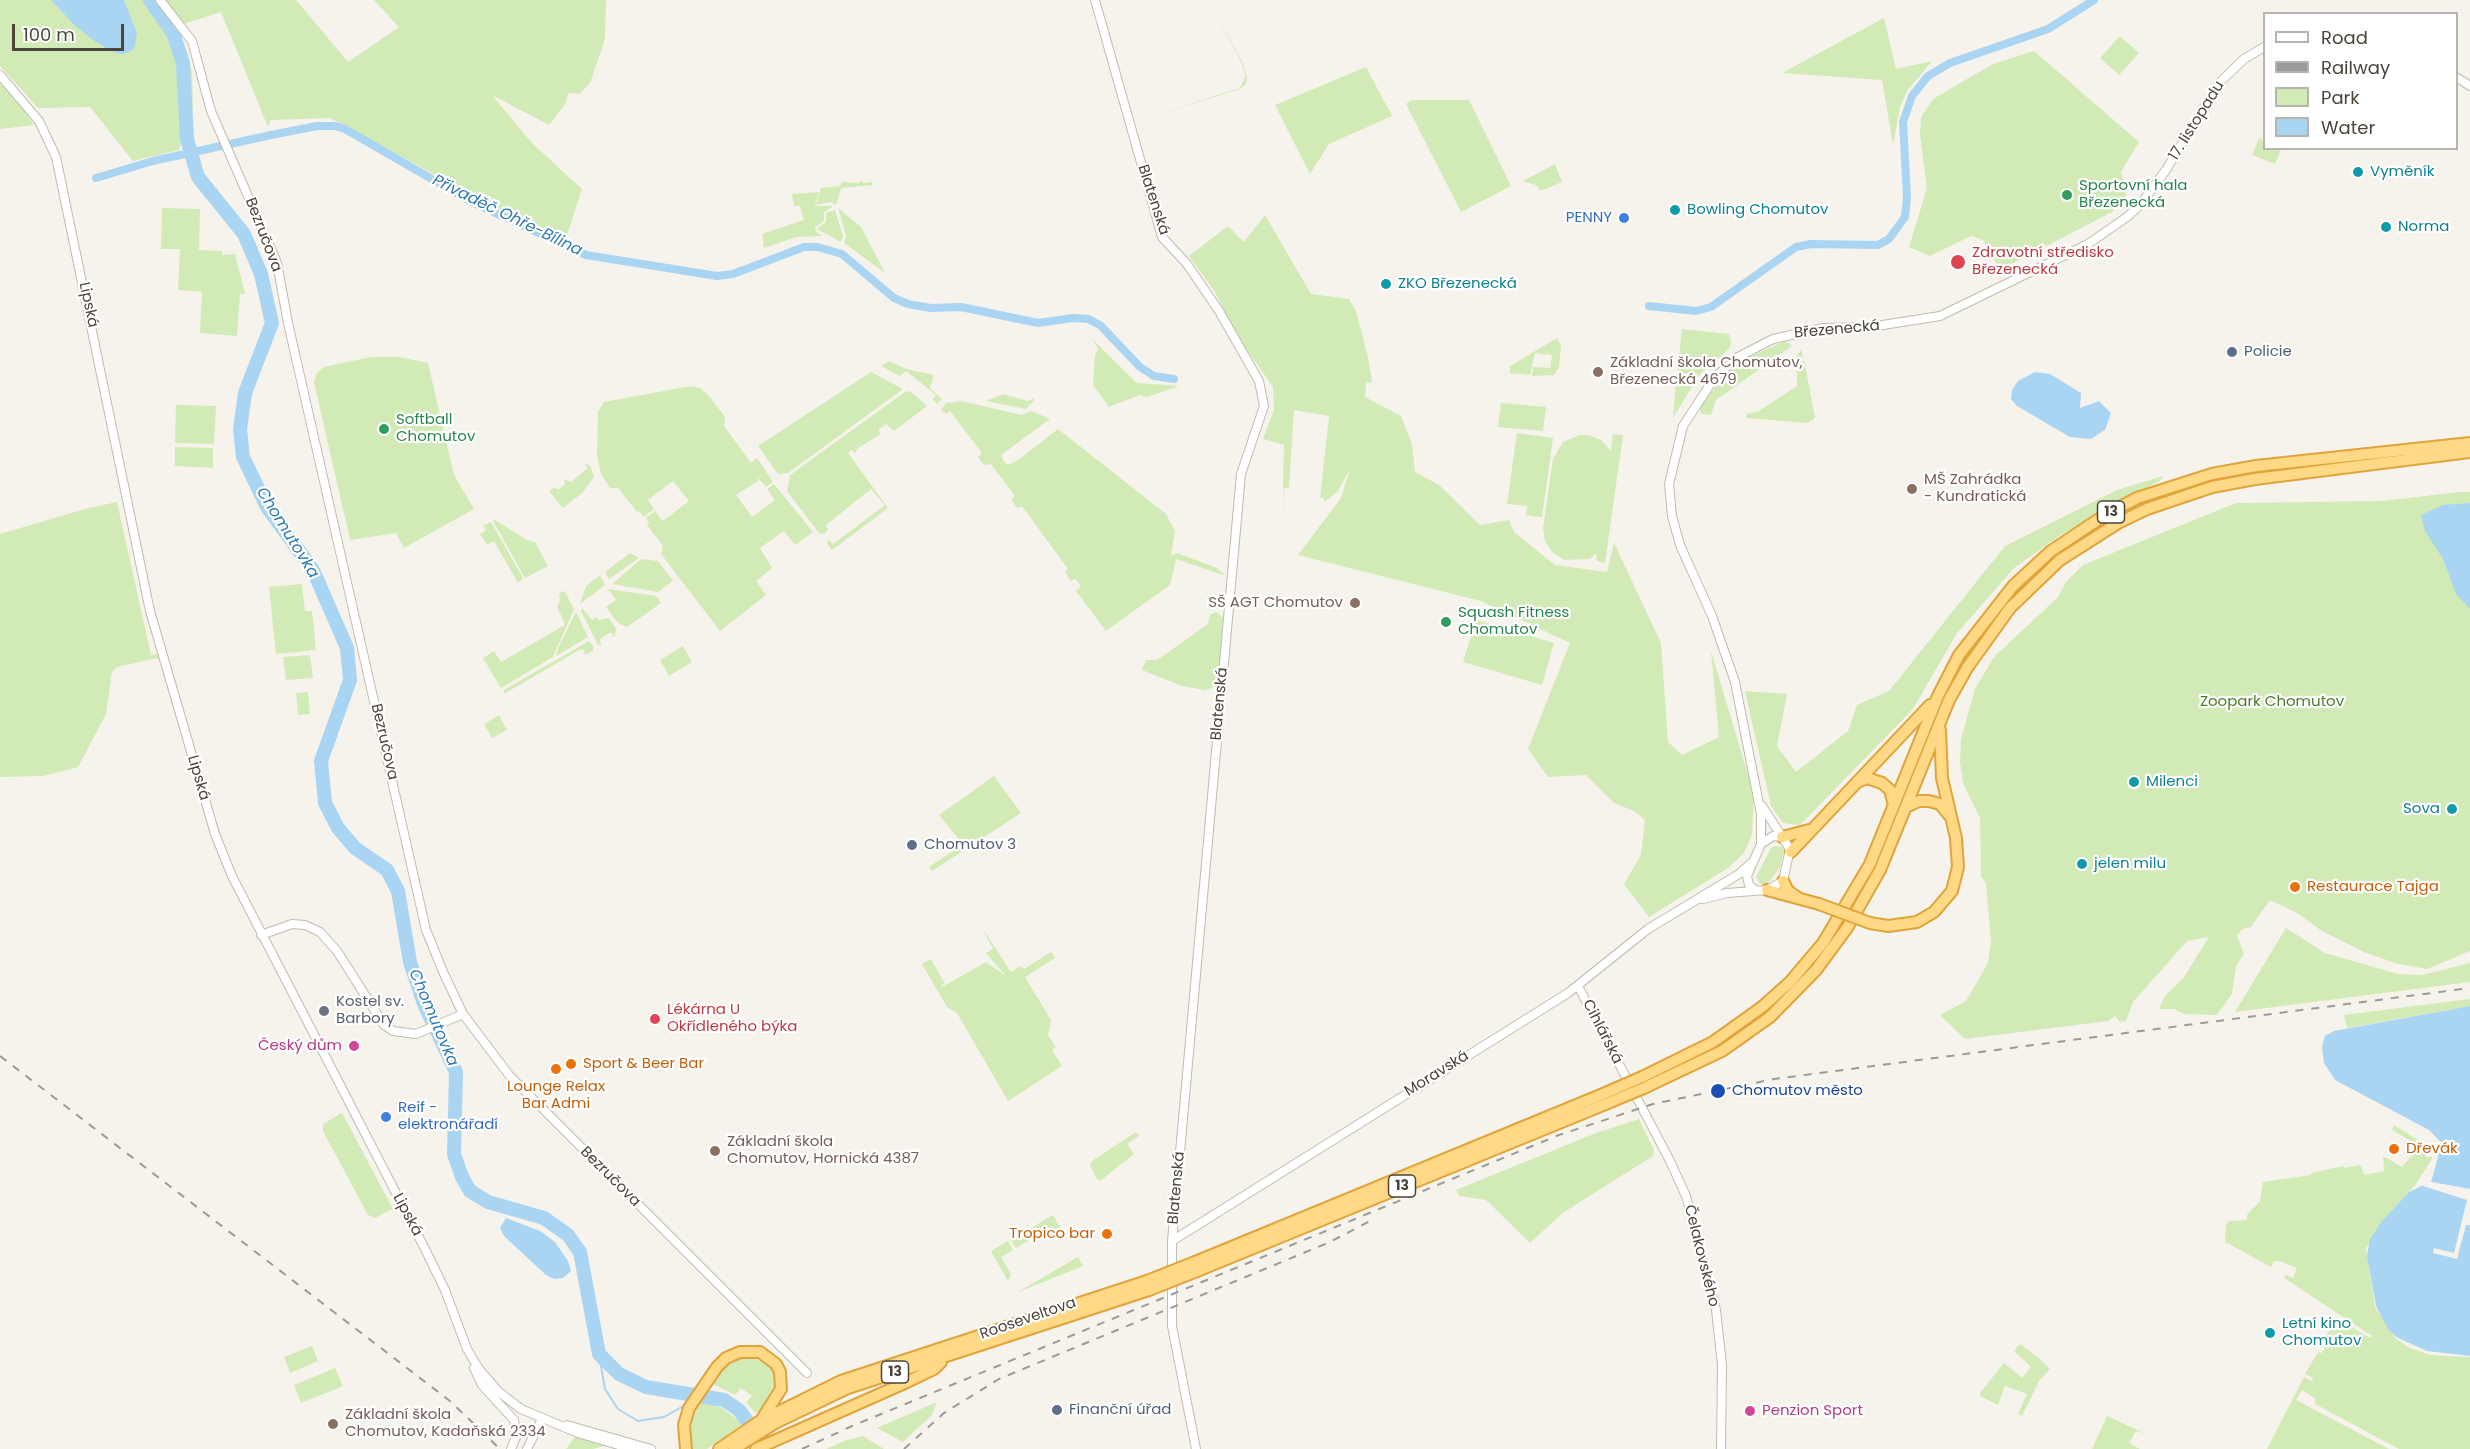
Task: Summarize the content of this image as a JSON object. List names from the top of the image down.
{
  "streets": {
    "highway": ["13", "Rooseveltova"],
    "street": [
      "17. listopadu",
      "Blatenská",
      "Bezručova",
      "Lipská",
      "Březenecká",
      "Cihlářská",
      "Moravská",
      "Čelakovského"
    ]
  },
  "crossings": [
    ["17. listopadu", "Březenecká"],
    ["Blatenská", "Moravská"],
    ["13", "Rooseveltova"],
    ["Cihlářská", "Moravská"],
    ["Cihlářská", "Čelakovského"]
  ],
  "water": ["Přivaděč Ohře-Bílina", "Chomutovka"],
  "parks": ["Zoopark Chomutov"],
  "places": [
    "Vyměník",
    "Sportovní hala Březenecká",
    "Bowling Chomutov",
    "PENNY",
    "Norma",
    "Zdravotní středisko Březenecká",
    "ZKO Březenecká",
    "Policie",
    "Základní škola Chomutov, Březenecká 4679",
    "Softball Chomutov",
    "MŠ Zahrádka - Kundratická",
    "SŠ AGT Chomutov",
    "Squash Fitness Chomutov",
    "Milenci",
    "Sova",
    "Chomutov 3",
    "jelen milu",
    "Restaurace Tajga",
    "Kostel sv. Barbory",
    "Lékárna U Okřídleného býka",
    "Český dům",
    "Sport & Beer Bar",
    "Lounge Relax Bar Admi",
    "Chomutov město",
    "Reif - elektronářadí",
    "Dřevák",
    "Základní škola Chomutov, Hornická 4387",
    "Tropico bar",
    "Letní kino Chomutov",
    "Finanční úřad",
    "Penzion Sport",
    "Základní škola Chomutov, Kadaňská 2334"
  ],
  "legend": [
    "Road",
    "Railway",
    "Park",
    "Water"
  ],
  "scale_bar": "100 m"
}
